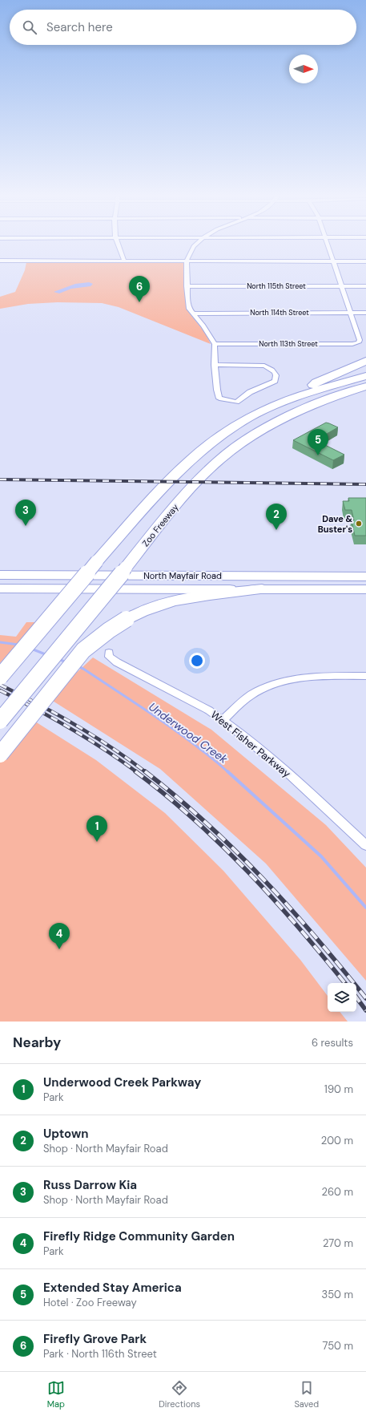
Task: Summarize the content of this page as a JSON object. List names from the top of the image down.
{
  "streets": {
    "highway": ["Zoo Freeway"],
    "main road": ["North Mayfair Road"],
    "street": [
      "North 115th Street",
      "North 114th Street",
      "North 113th Street",
      "West Fisher Parkway"
    ]
  },
  "crossings": [
    ["North 114th Street", "North 113th Street"]
  ],
  "water": ["Underwood Creek"],
  "places": ["Dave & Buster's"],
  "north": "right",
  "page": {
    "search": "Search here",
    "pins": [
      "6",
      "5",
      "3",
      "2",
      "1",
      "4"
    ],
    "heading": ["Nearby", "6 results"],
    "list": [
      {
        "mark": "1",
        "name": "Underwood Creek Parkway",
        "note": "Park",
        "value": "190 m"
      },
      {
        "mark": "2",
        "name": "Uptown",
        "note": "Shop · North Mayfair Road",
        "value": "200 m"
      },
      {
        "mark": "3",
        "name": "Russ Darrow Kia",
        "note": "Shop · North Mayfair Road",
        "value": "260 m"
      },
      {
        "mark": "4",
        "name": "Firefly Ridge Community Garden",
        "note": "Park",
        "value": "270 m"
      },
      {
        "mark": "5",
        "name": "Extended Stay America",
        "note": "Hotel · Zoo Freeway",
        "value": "350 m"
      },
      {
        "mark": "6",
        "name": "Firefly Grove Park",
        "note": "Park · North 116th Street",
        "value": "750 m"
      }
    ],
    "nav": ["Map", "Directions", "Saved"]
  }
}
